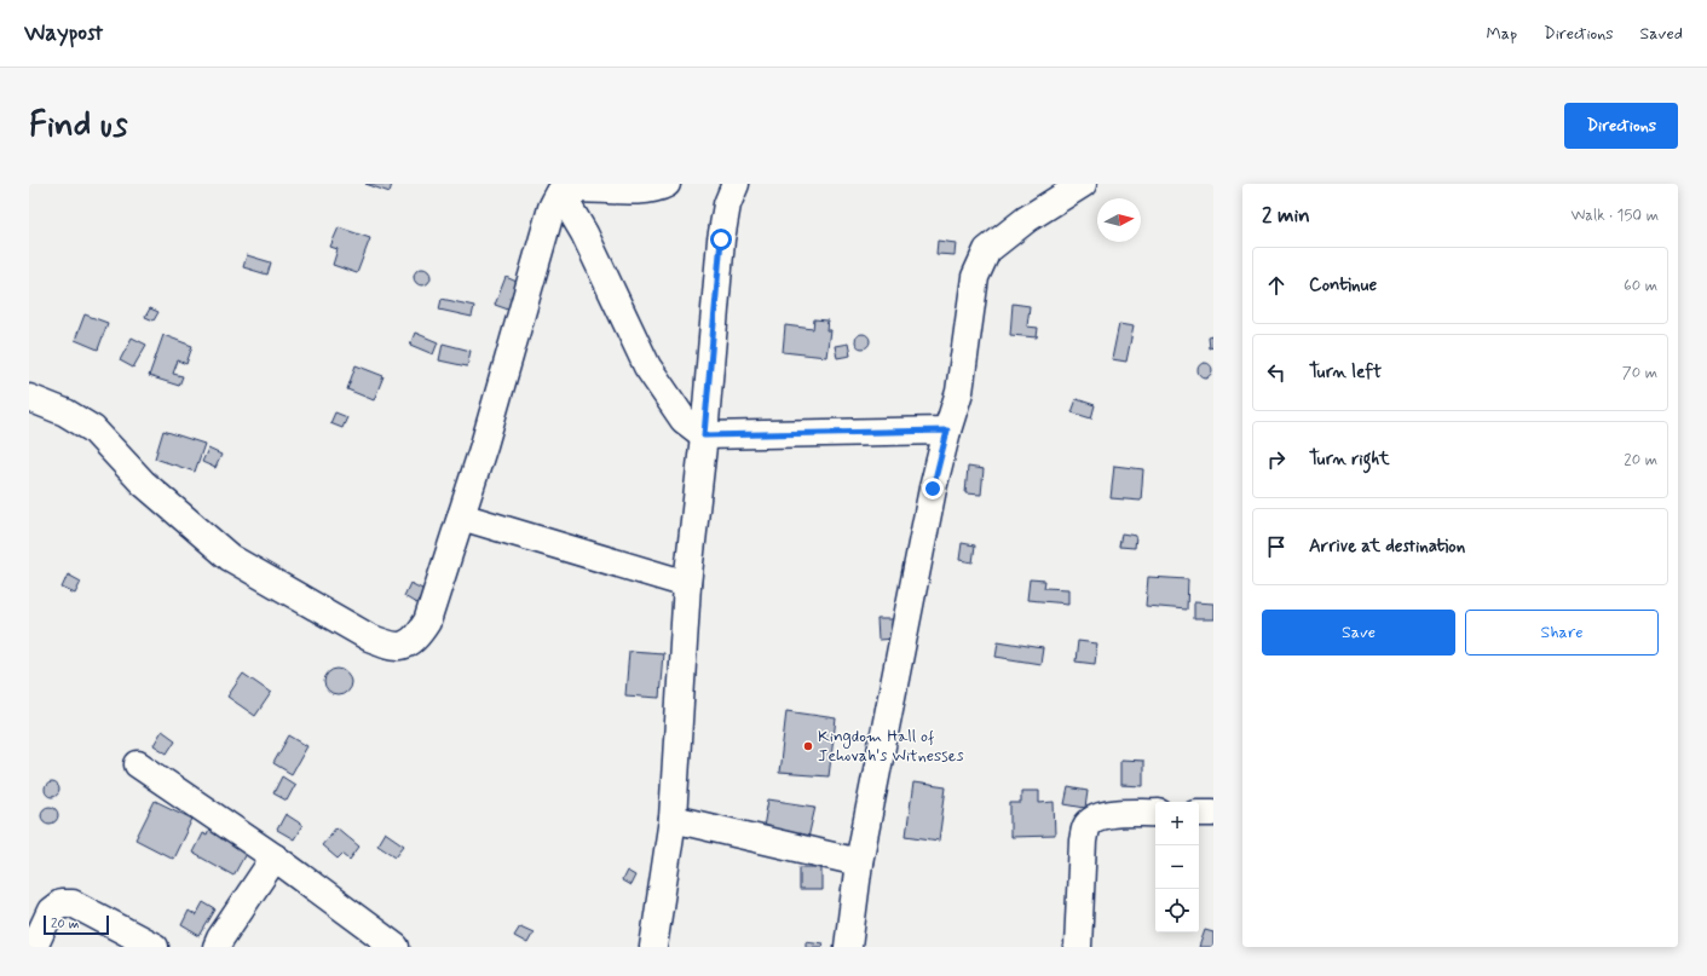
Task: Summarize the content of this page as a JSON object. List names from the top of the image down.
{
  "places": ["Kingdom Hall of Jehovah's Witnesses"],
  "scale_bar": "20 m",
  "north": "right",
  "page": {
    "header": "Waypost",
    "nav": ["Map", "Directions", "Saved"],
    "buttons": [
      "Directions",
      ["Save", "Share"]
    ],
    "title": "Find us",
    "heading": ["2 min", "Walk · 150 m"],
    "list": [
      ["Continue", "60 m"],
      ["Turn left", "70 m"],
      ["Turn right", "20 m"],
      "Arrive at destination"
    ],
    "map_buttons": ["+", "−"],
    "scale": "20 m"
  }
}
